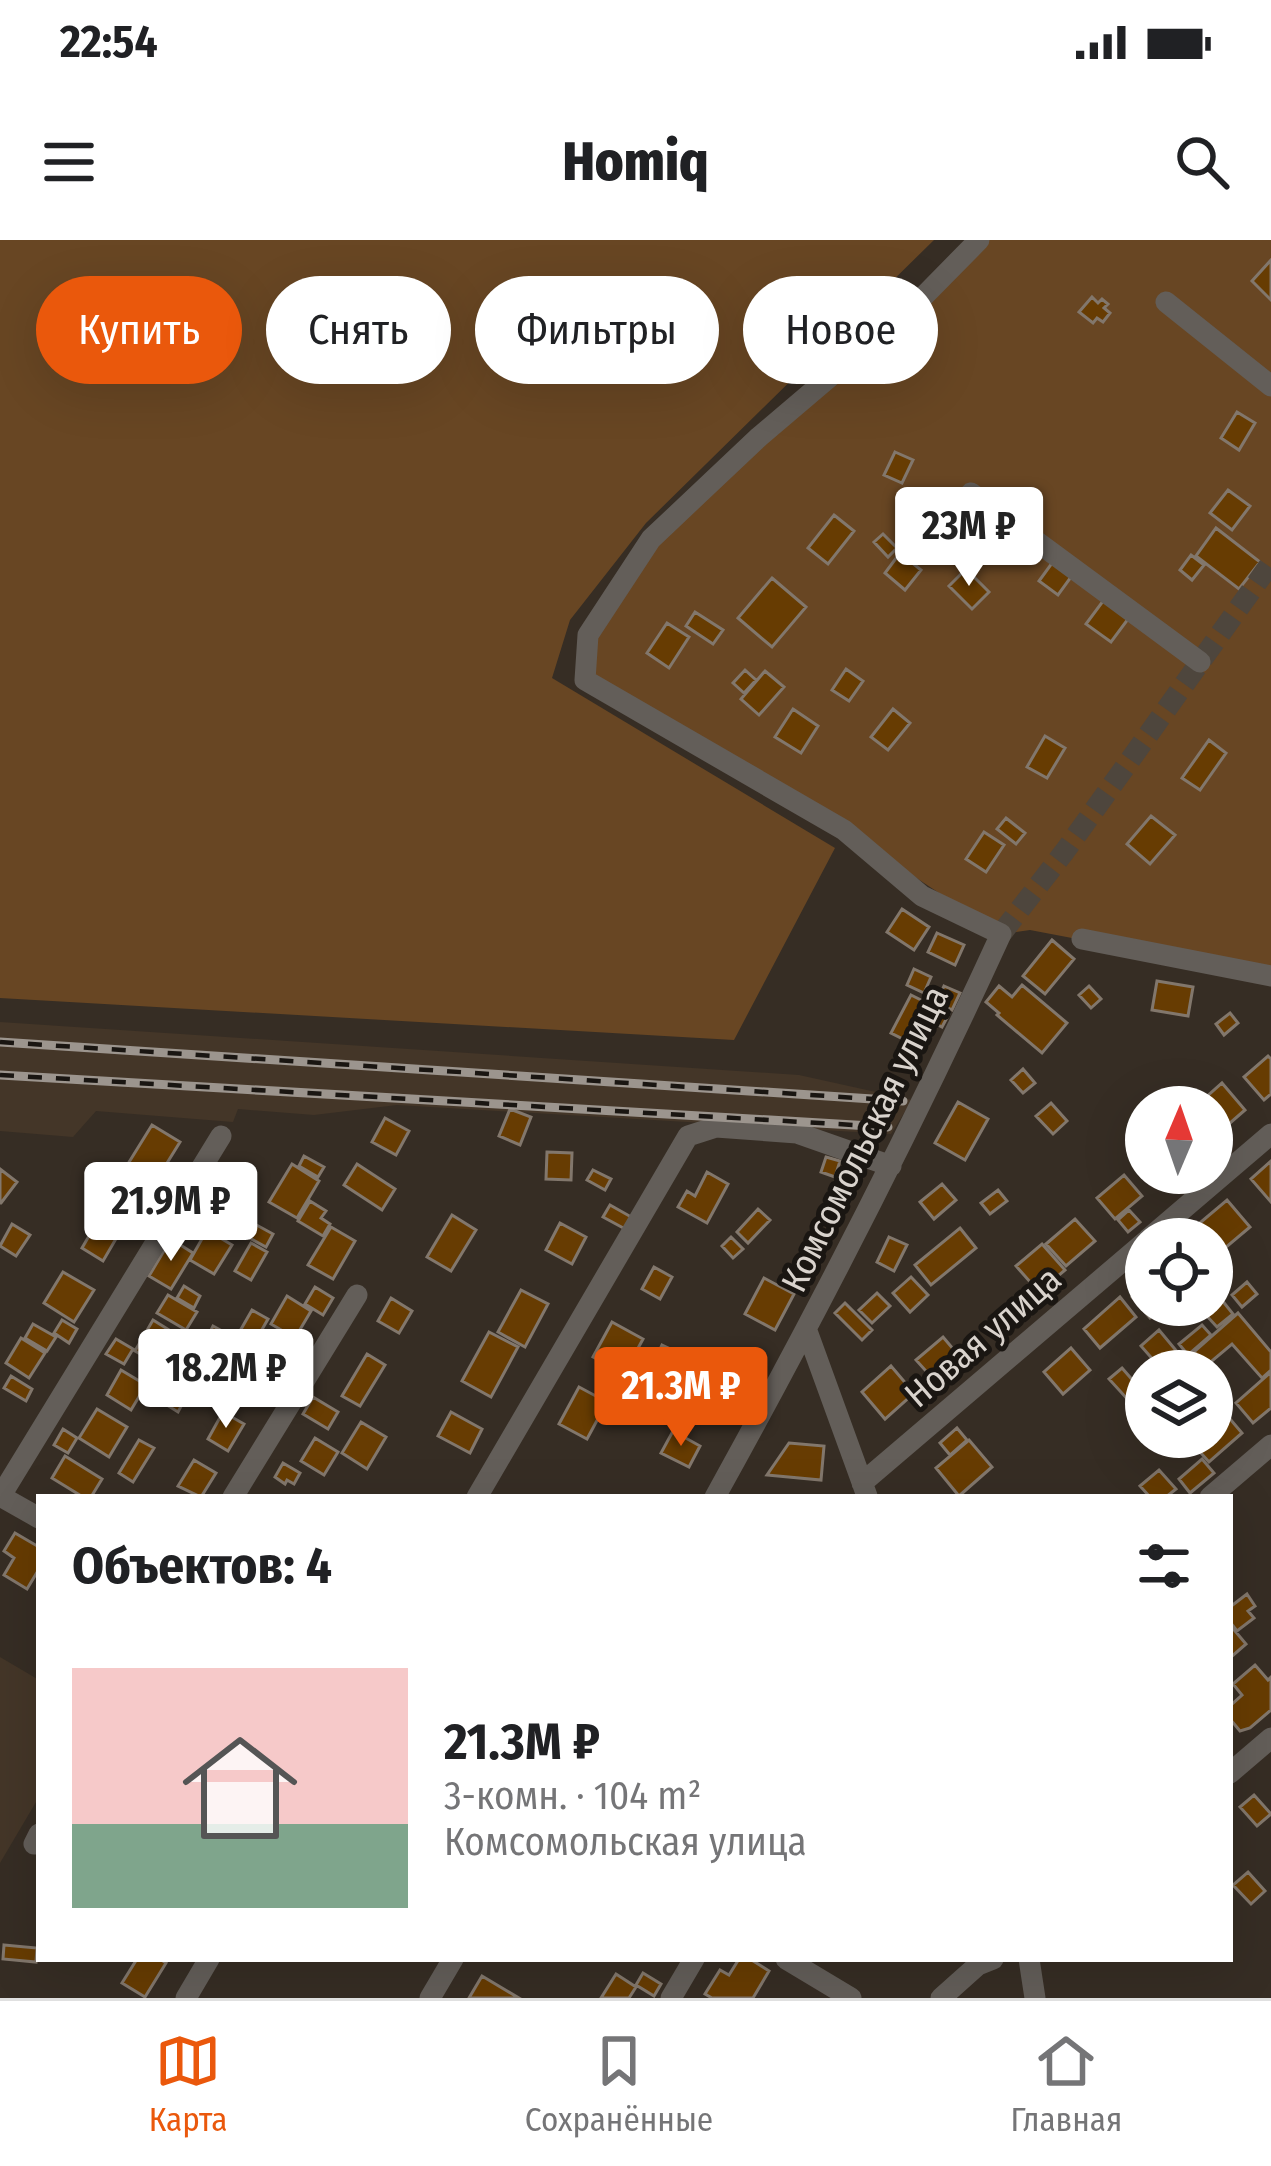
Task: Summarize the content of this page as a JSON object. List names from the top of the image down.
{
  "streets": {
    "street": ["Комсомольская улица", "Новая улица"]
  },
  "north": "top",
  "page": {
    "status": "22:54",
    "header": "Homiq",
    "chip": [
      "Купить",
      "Снять",
      "Фильтры",
      "Новое"
    ],
    "price": [
      "23M ₽",
      "21.9M ₽",
      "18.2M ₽",
      "21.3M ₽"
    ],
    "heading": "Объектов: 4",
    "list": [
      {
        "name": "21.3M ₽",
        "note": "3-комн. · 104 m² · Комсомольская улица"
      }
    ],
    "tabs": ["Карта", "Сохранённые", "Главная"]
  }
}
